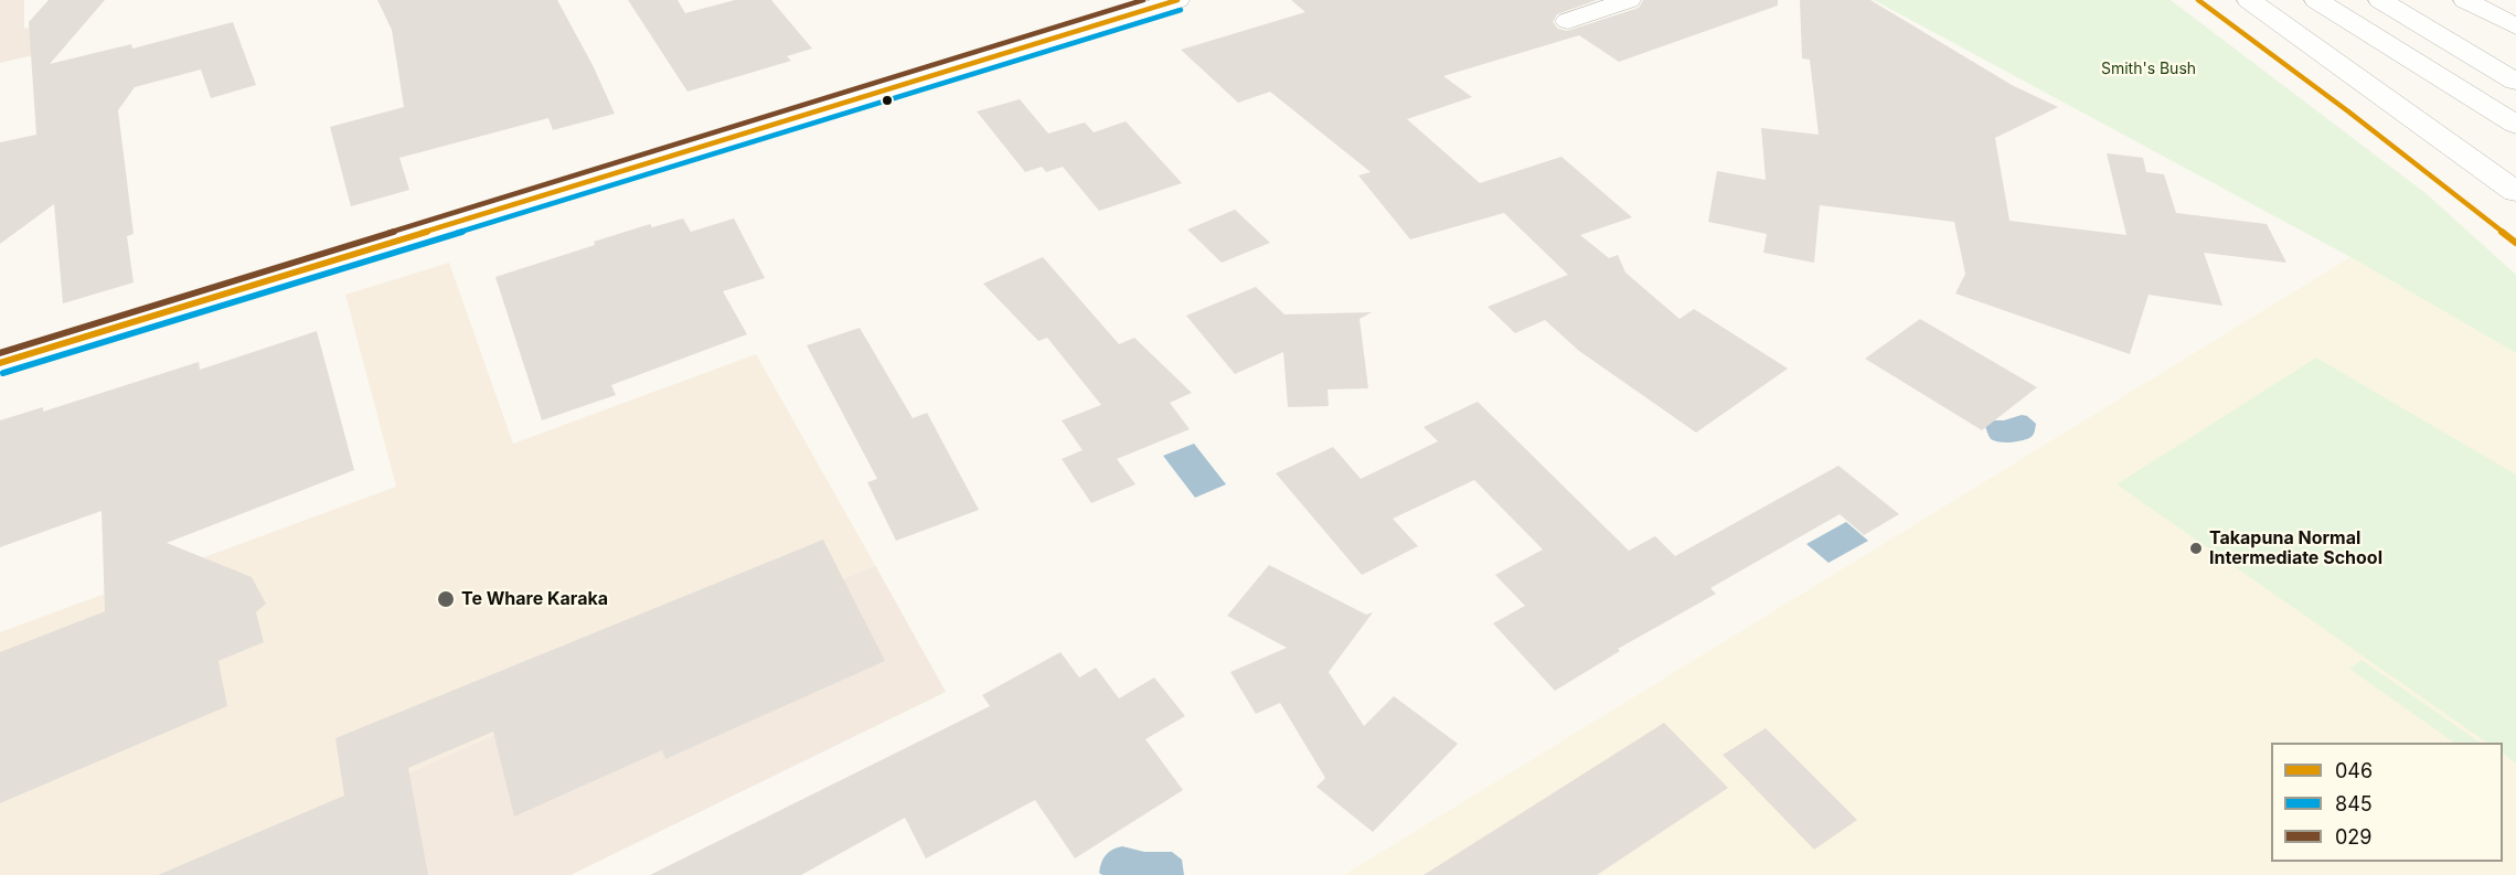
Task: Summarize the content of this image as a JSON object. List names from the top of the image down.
{
  "parks": ["Smith's Bush"],
  "places": ["Takapuna Normal Intermediate School", "Te Whare Karaka"],
  "lines": ["transit line 046", "transit line 029", "transit line 845"],
  "legend": ["046", "845", "029"]
}
